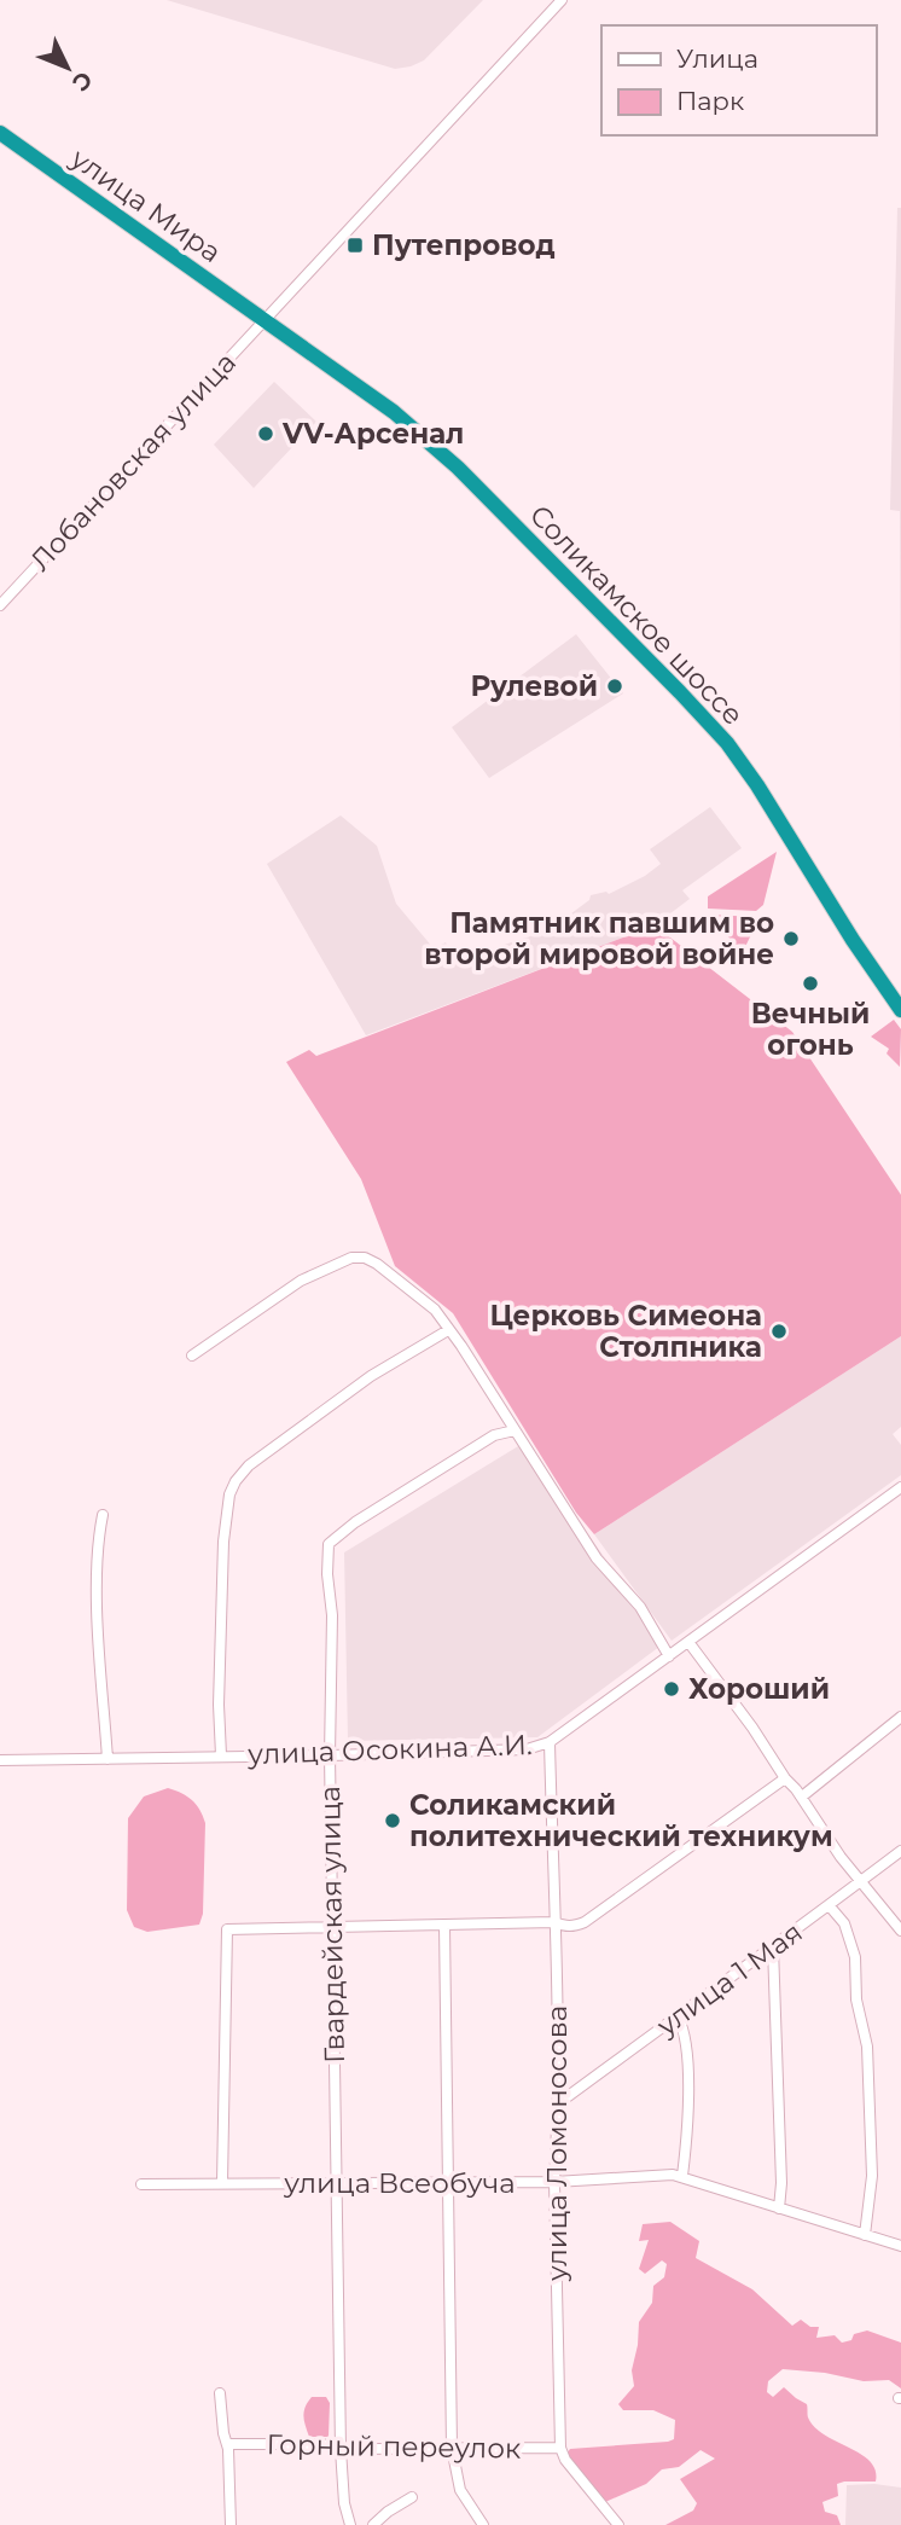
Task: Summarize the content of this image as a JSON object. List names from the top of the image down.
{
  "streets": {
    "highway": ["улица Мира", "Соликамское шоссе"],
    "street": [
      "Лобановская улица",
      "улица Осокина А.И.",
      "Гвардейская улица",
      "улица 1 Мая",
      "улица Ломоносова",
      "улица Всеобуча",
      "Горный переулок"
    ]
  },
  "crossings": [
    ["улица Мира", "Лобановская улица"],
    ["улица Мира", "Соликамское шоссе"],
    ["Лобановская улица", "Соликамское шоссе"],
    ["улица Осокина А.И.", "Гвардейская улица"],
    ["улица Осокина А.И.", "улица Ломоносова"],
    ["Гвардейская улица", "улица Всеобуча"],
    ["Гвардейская улица", "Горный переулок"],
    ["улица 1 Мая", "улица Ломоносова"],
    ["улица Ломоносова", "улица Всеобуча"],
    ["улица Ломоносова", "Горный переулок"]
  ],
  "places": {
    "transit": ["Путепровод"],
    "other": [
      "VV-Арсенал",
      "Рулевой",
      "Памятник павшим во второй мировой войне",
      "Вечный огонь",
      "Церковь Симеона Столпника",
      "Хороший",
      "Соликамский политехнический техникум"
    ]
  },
  "legend": ["Улица", "Парк"],
  "north": "bottom right"
}
